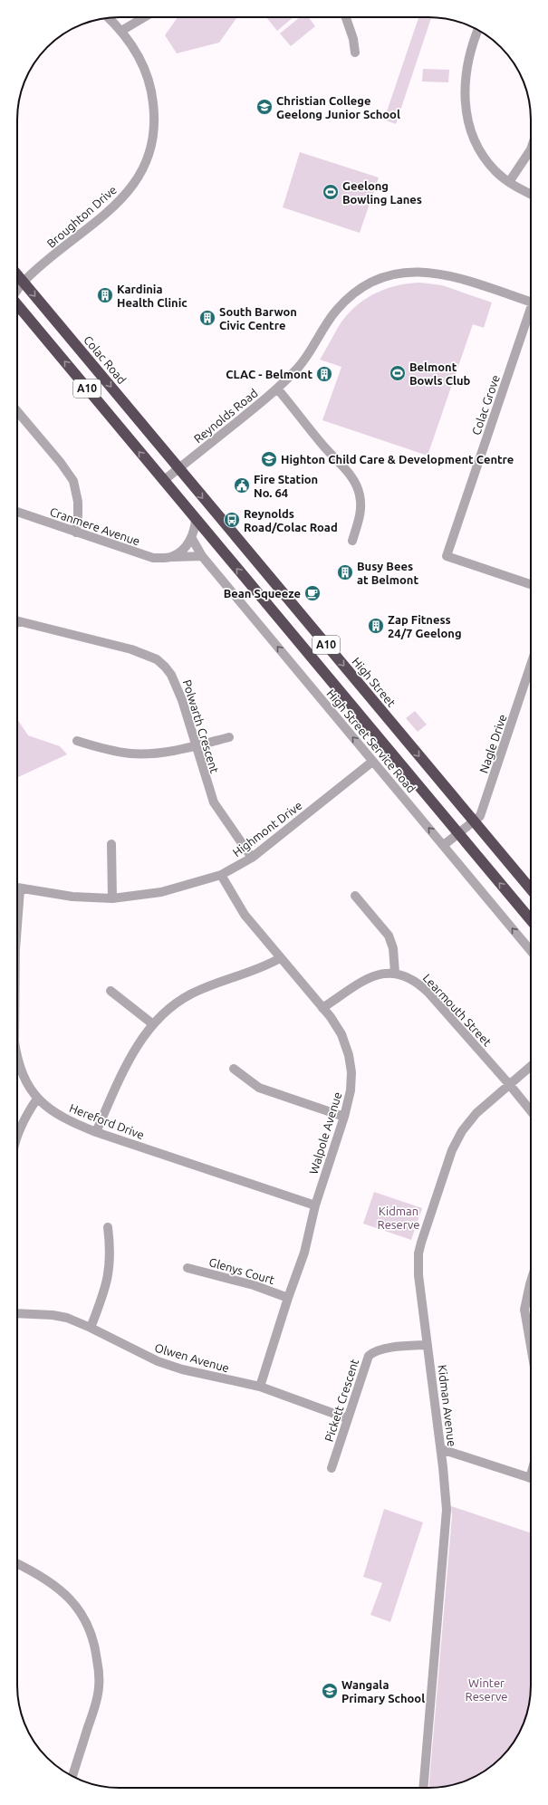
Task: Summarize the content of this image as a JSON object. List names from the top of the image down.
{
  "streets": {
    "highway": ["Colac Road", "A10", "High Street"],
    "street": [
      "Broughton Drive",
      "Colac Grove",
      "Reynolds Road",
      "Cranmere Avenue",
      "Polwarth Crescent",
      "High Street Service Road",
      "Nagle Drive",
      "Highmont Drive",
      "Learmouth Street",
      "Hereford Drive",
      "Walpole Avenue",
      "Glenys Court",
      "Olwen Avenue",
      "Pickett Crescent",
      "Kidman Avenue"
    ]
  },
  "crossings": [
    ["Colac Road", "A10"],
    ["Colac Road", "Reynolds Road"],
    ["Colac Road", "High Street"],
    ["A10", "Reynolds Road"],
    ["A10", "Nagle Drive"],
    ["Reynolds Road", "High Street"],
    ["Cranmere Avenue", "High Street Service Road"],
    ["High Street", "Nagle Drive"],
    ["Polwarth Crescent", "Highmont Drive"],
    ["High Street Service Road", "Highmont Drive"],
    ["Highmont Drive", "Walpole Avenue"],
    ["Learmouth Street", "Walpole Avenue"],
    ["Learmouth Street", "Kidman Avenue"],
    ["Hereford Drive", "Walpole Avenue"],
    ["Walpole Avenue", "Glenys Court"],
    ["Walpole Avenue", "Olwen Avenue"],
    ["Olwen Avenue", "Pickett Crescent"],
    ["Pickett Crescent", "Kidman Avenue"]
  ],
  "one_way": ["High Street Service Road"],
  "parks": ["Kidman Reserve", "Winter Reserve"],
  "places": {
    "school or university": ["Christian College Geelong Junior School", "Highton Child Care & Development Centre", "Wangala Primary School"],
    "sports": ["Geelong Bowling Lanes", "Belmont Bowls Club"],
    "building": [
      "Kardinia Health Clinic",
      "South Barwon Civic Centre",
      "CLAC - Belmont",
      "Busy Bees at Belmont",
      "Zap Fitness 24/7 Geelong"
    ],
    "public building": ["Fire Station No. 64"],
    "bus stop": ["Reynolds Road/Colac Road"],
    "cafe": ["Bean Squeeze"]
  }
}
